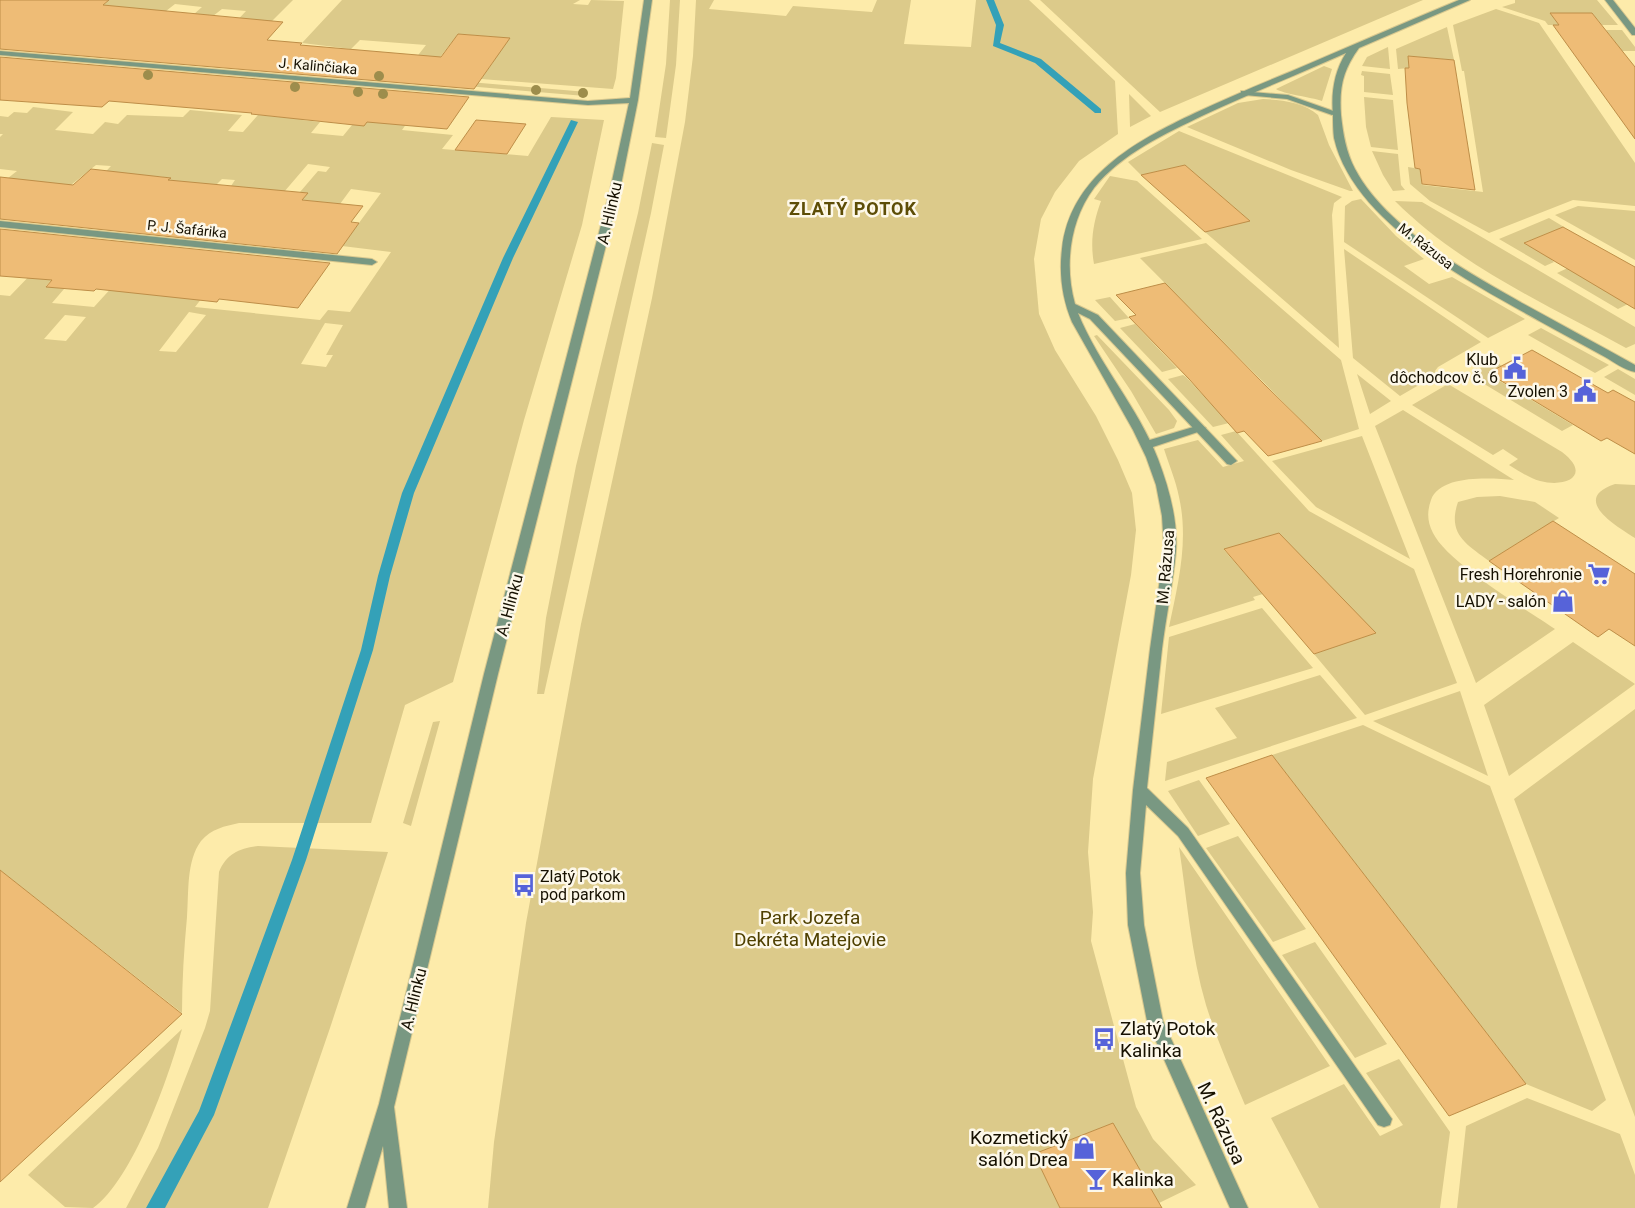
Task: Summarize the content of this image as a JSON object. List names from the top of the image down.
{
  "streets": {
    "street": [
      "J. Kalinčiaka",
      "A. Hlinku",
      "P. J. Šafárika",
      "M. Rázusa"
    ]
  },
  "crossings": [
    ["J. Kalinčiaka", "A. Hlinku"]
  ],
  "districts": ["ZLATÝ POTOK"],
  "parks": ["Park Jozefa Dekréta Matejovie"],
  "places": {
    "public building": ["Klub dôchodcov č. 6", "Zvolen 3"],
    "supermarket": ["Fresh Horehronie"],
    "shop": ["LADY - salón", "Kozmetický salón Drea"],
    "bus stop": ["Zlatý Potok pod parkom", "Zlatý Potok Kalinka"],
    "bar": ["Kalinka"]
  }
}
